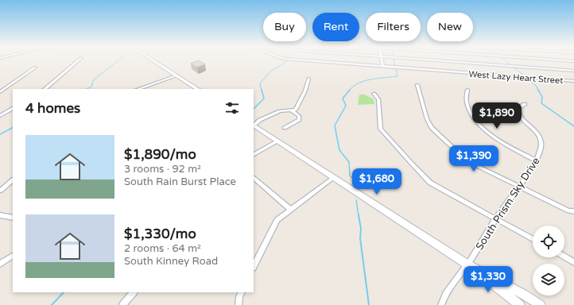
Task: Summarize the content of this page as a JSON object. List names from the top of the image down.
{
  "streets": {
    "street": ["West Lazy Heart Street", "South Prism Sky Drive"]
  },
  "page": {
    "chip": [
      "Buy",
      "Rent",
      "Filters",
      "New"
    ],
    "heading": "4 homes",
    "price": [
      "$1,890",
      "$1,390",
      "$1,680",
      "$1,330"
    ],
    "list": [
      {
        "name": "$1,890/mo",
        "note": "3 rooms · 92 m² · South Rain Burst Place"
      },
      {
        "name": "$1,330/mo",
        "note": "2 rooms · 64 m² · South Kinney Road"
      }
    ]
  }
}
